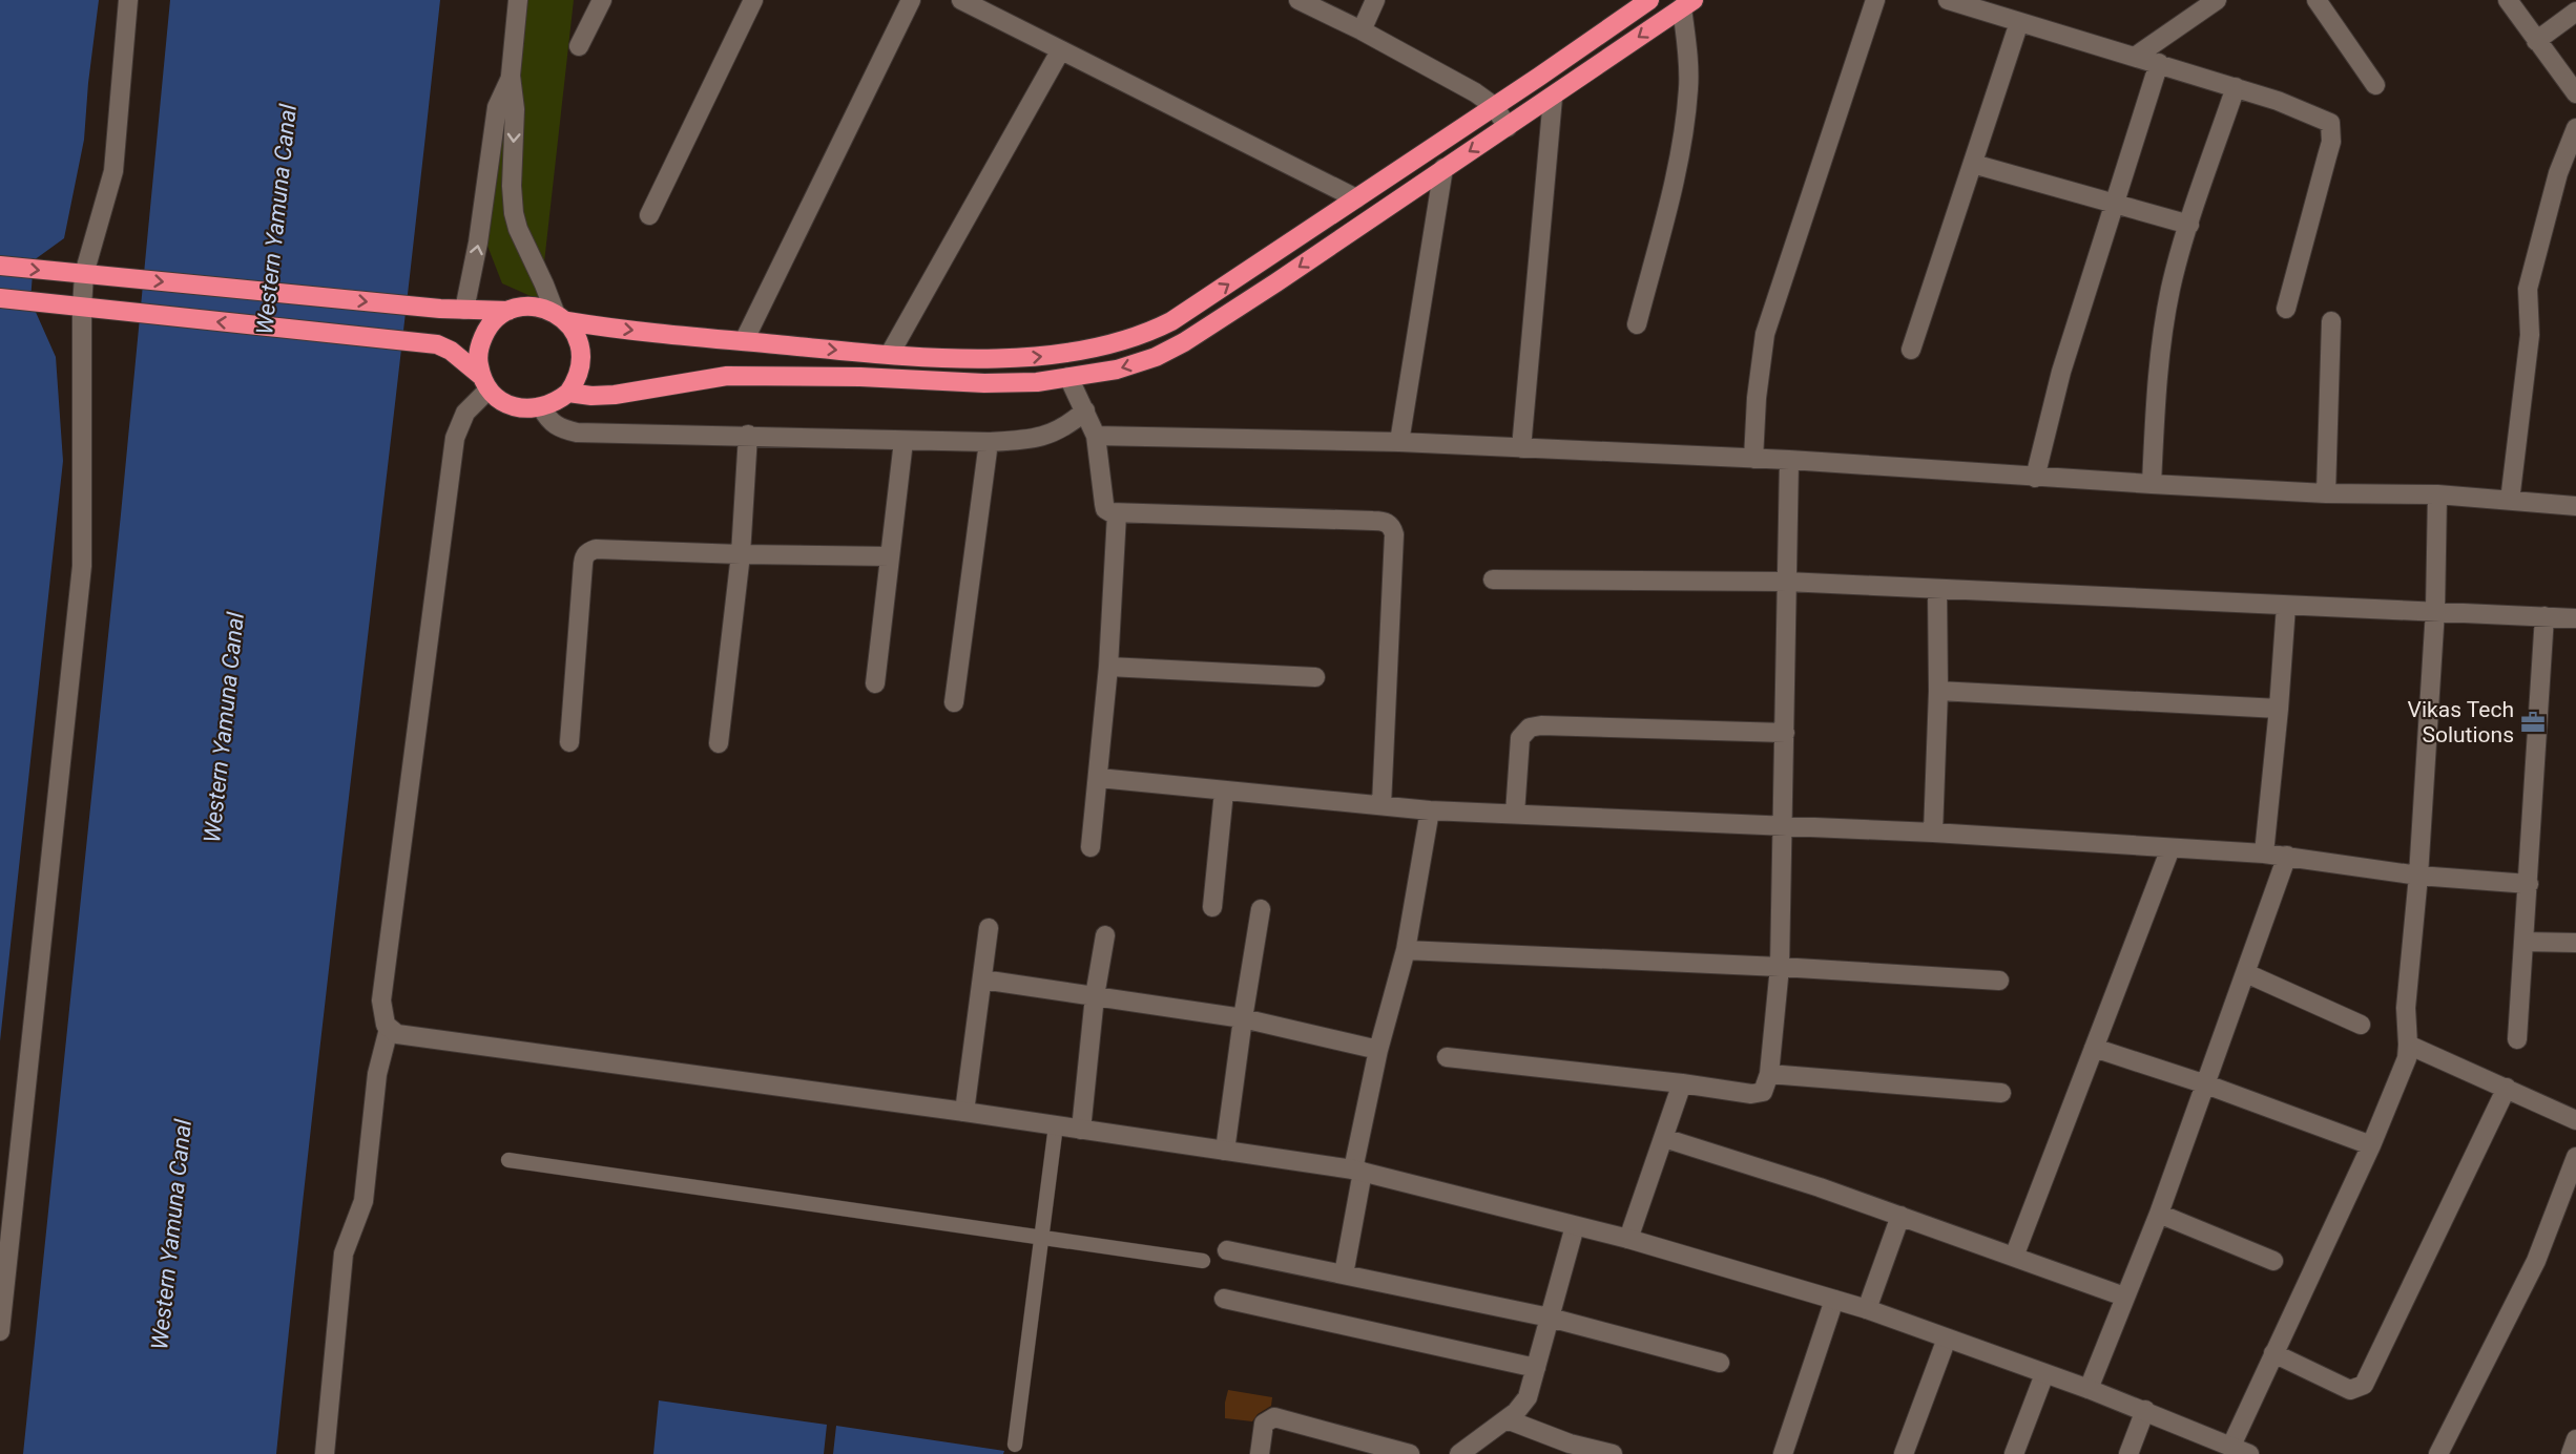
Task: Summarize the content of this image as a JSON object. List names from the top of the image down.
{
  "water": ["Western Yamuna Canal"],
  "places": {
    "office": ["Vikas Tech Solutions"]
  }
}
